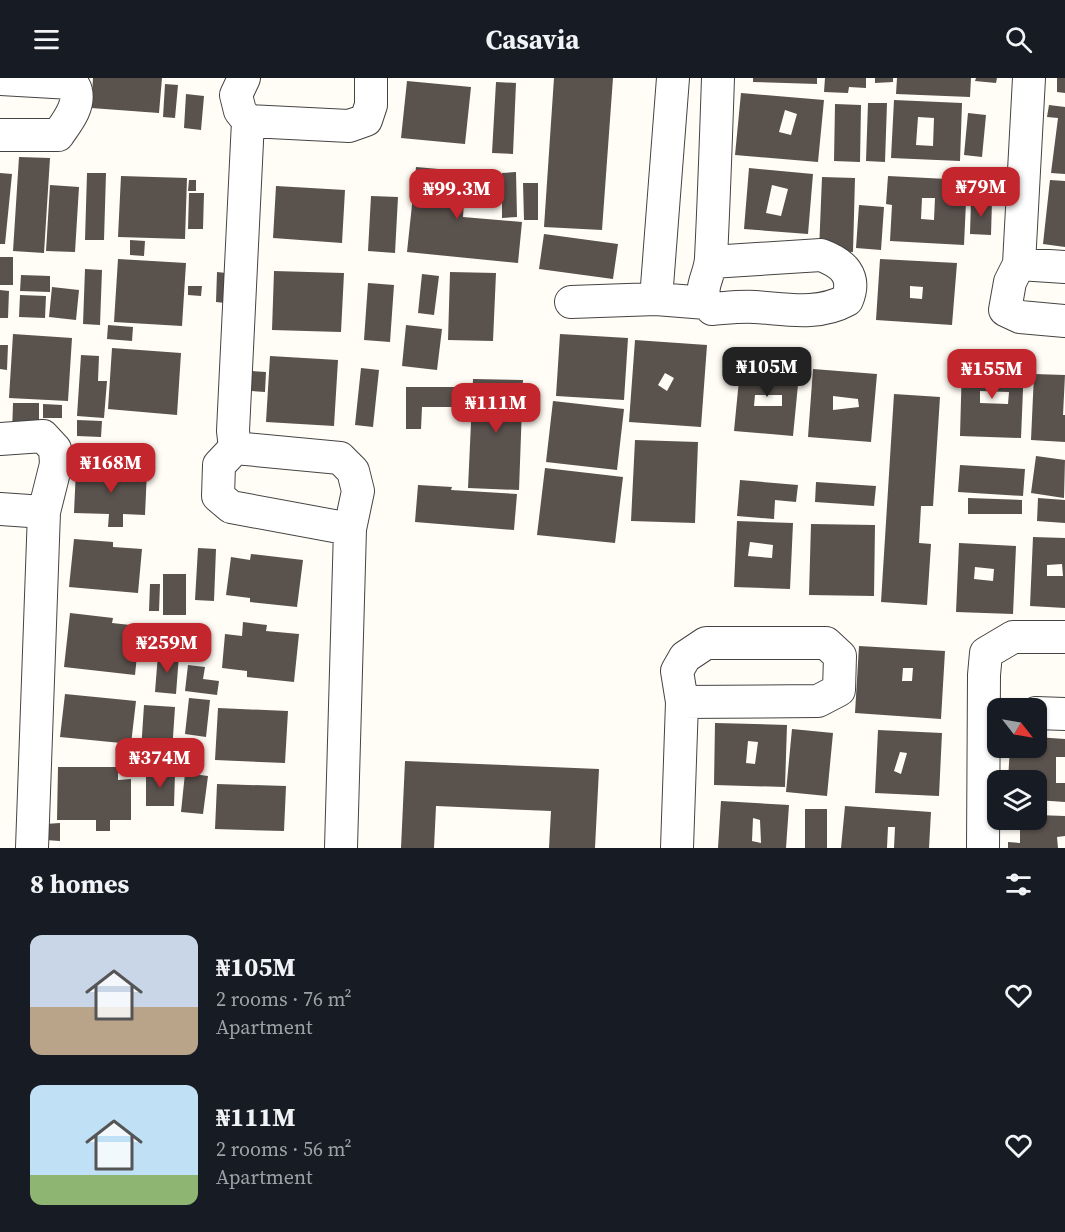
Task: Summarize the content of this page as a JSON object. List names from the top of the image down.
{
  "north": "bottom right",
  "page": {
    "header": "Casavia",
    "price": [
      "₦79M",
      "₦99.3M",
      "₦105M",
      "₦155M",
      "₦111M",
      "₦168M",
      "₦259M",
      "₦374M"
    ],
    "heading": "8 homes",
    "list": [
      {
        "name": "₦105M",
        "note": "2 rooms · 76 m² · Apartment"
      },
      {
        "name": "₦111M",
        "note": "2 rooms · 56 m² · Apartment"
      }
    ]
  }
}
